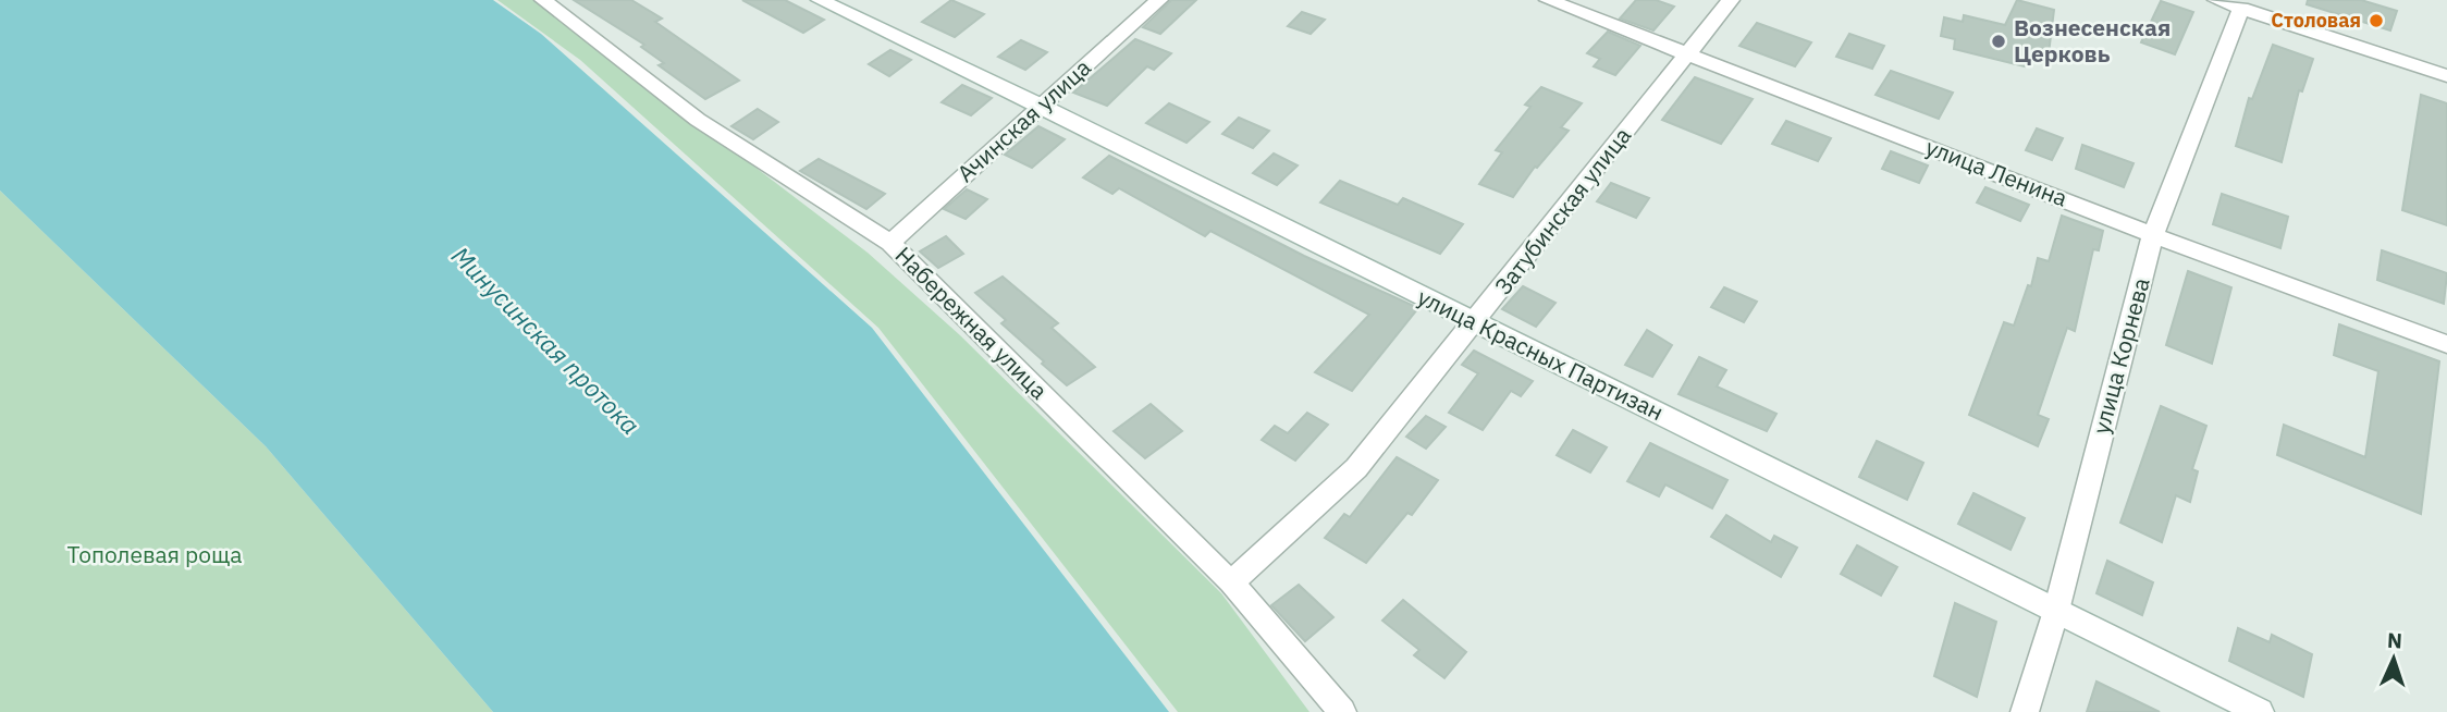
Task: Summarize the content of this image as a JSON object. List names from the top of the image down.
{
  "streets": {
    "street": [
      "Ачинская улица",
      "улица Ленина",
      "Затубинская улица",
      "Набережная улица",
      "улица Красных Партизан",
      "улица Корнева"
    ]
  },
  "crossings": [
    ["Ачинская улица", "Набережная улица"],
    ["Ачинская улица", "улица Красных Партизан"],
    ["улица Ленина", "Затубинская улица"],
    ["улица Ленина", "улица Корнева"],
    ["Затубинская улица", "Набережная улица"],
    ["Затубинская улица", "улица Красных Партизан"],
    ["улица Красных Партизан", "улица Корнева"]
  ],
  "water": ["Минусинская протока"],
  "parks": ["Тополевая роща"],
  "places": ["Столовая", "Вознесенская Церковь"],
  "north": "top"
}
